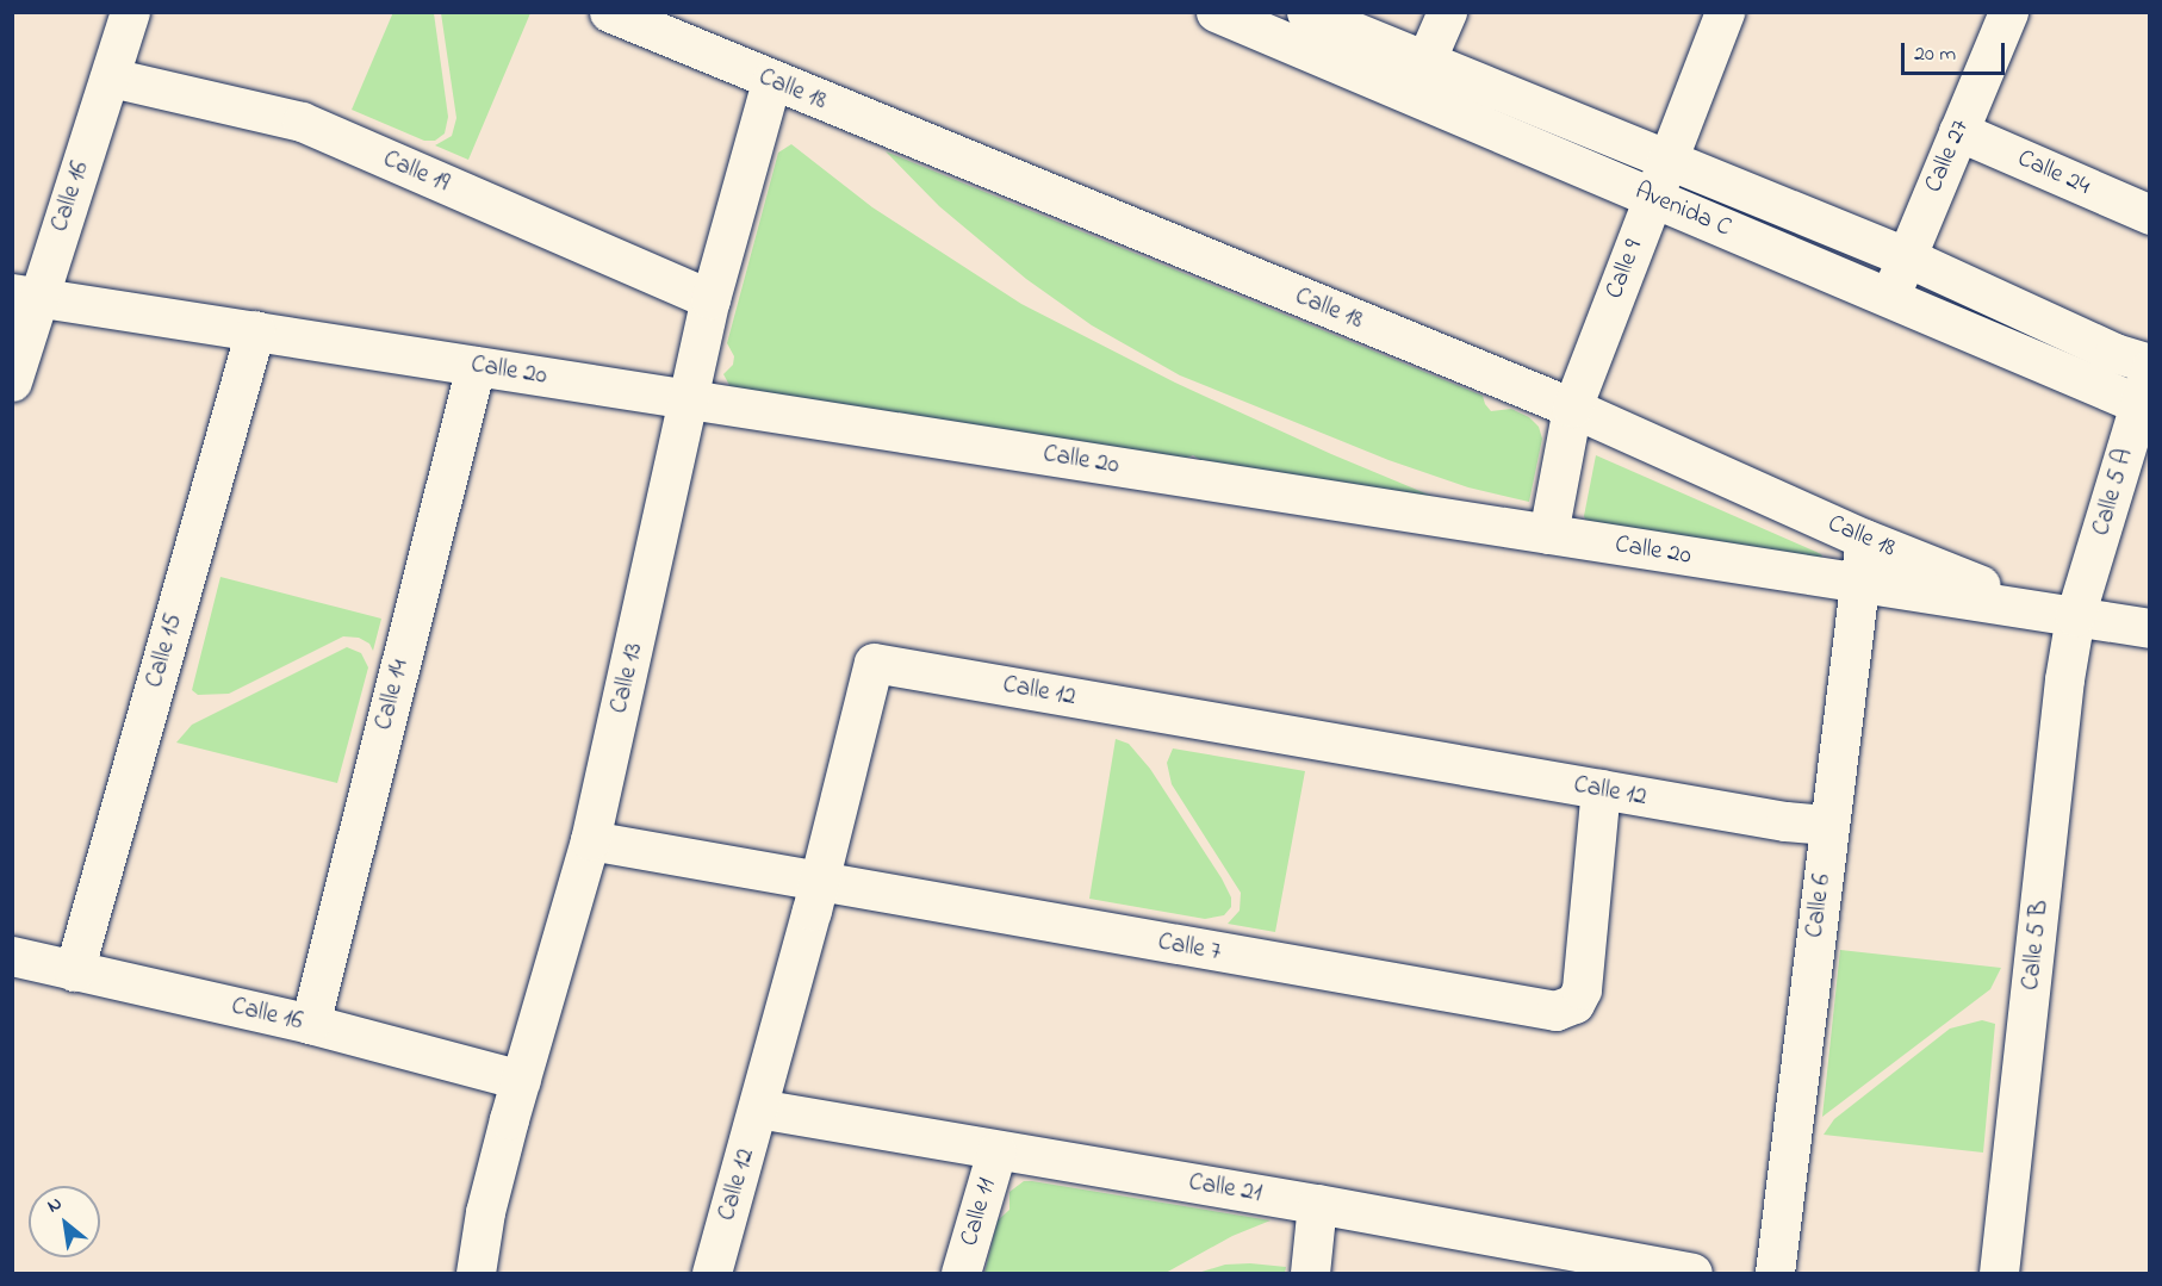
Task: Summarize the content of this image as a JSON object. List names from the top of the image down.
{
  "streets": {
    "street": [
      "Calle 18",
      "Calle 27",
      "Calle 19",
      "Calle 24",
      "Calle 16",
      "Avenida C",
      "Calle 9",
      "Calle 20",
      "Calle 5 A",
      "Calle 15",
      "Calle 13",
      "Calle 12",
      "Calle 14",
      "Calle 6",
      "Calle 5 B",
      "Calle 7",
      "Calle 21",
      "Calle 11"
    ]
  },
  "crossings": [
    ["Calle 18", "Calle 9"],
    ["Calle 18", "Calle 20"],
    ["Calle 18", "Calle 5 A"],
    ["Calle 18", "Calle 13"],
    ["Calle 18", "Calle 6"],
    ["Calle 18", "Calle 5 B"],
    ["Calle 27", "Calle 24"],
    ["Calle 27", "Avenida C"],
    ["Calle 19", "Calle 16"],
    ["Calle 19", "Calle 13"],
    ["Calle 16", "Calle 20"],
    ["Calle 16", "Calle 15"],
    ["Calle 16", "Calle 13"],
    ["Calle 16", "Calle 14"],
    ["Avenida C", "Calle 9"],
    ["Avenida C", "Calle 5 A"],
    ["Calle 9", "Calle 20"],
    ["Calle 20", "Calle 5 A"],
    ["Calle 20", "Calle 15"],
    ["Calle 20", "Calle 13"],
    ["Calle 20", "Calle 14"],
    ["Calle 20", "Calle 6"],
    ["Calle 20", "Calle 5 B"],
    ["Calle 5 A", "Calle 5 B"],
    ["Calle 13", "Calle 7"],
    ["Calle 12", "Calle 6"],
    ["Calle 12", "Calle 7"],
    ["Calle 12", "Calle 21"],
    ["Calle 21", "Calle 11"]
  ],
  "scale_bar": "20 m",
  "north": "top left"
}
